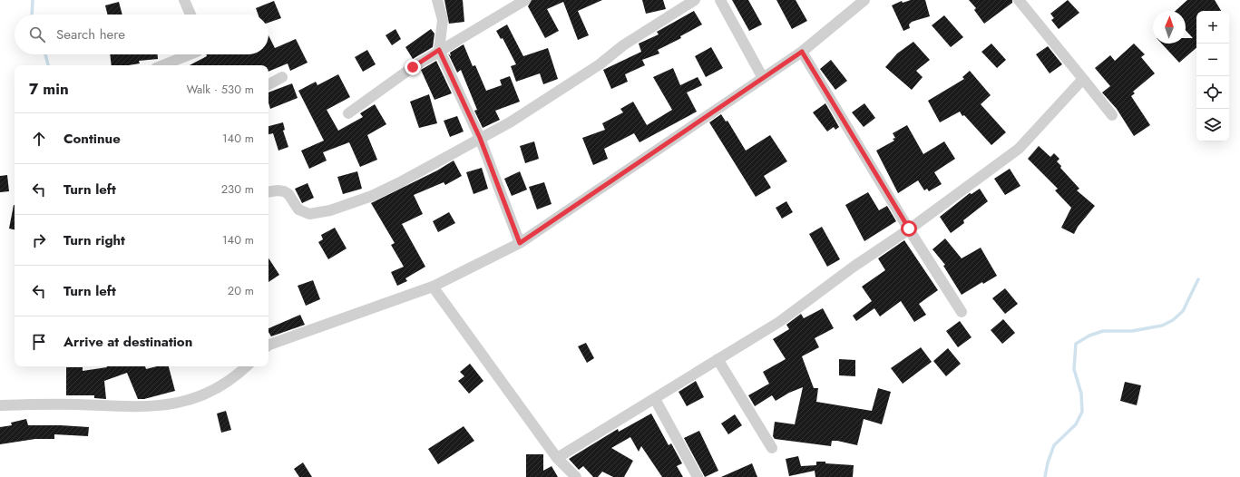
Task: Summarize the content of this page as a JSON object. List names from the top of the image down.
{
  "north": "top",
  "page": {
    "map_buttons": ["+", "−"],
    "search": "Search here",
    "heading": ["7 min", "Walk · 530 m"],
    "list": [
      ["Continue", "140 m"],
      ["Turn left", "230 m"],
      ["Turn right", "140 m"],
      ["Turn left", "20 m"],
      "Arrive at destination"
    ]
  }
}
